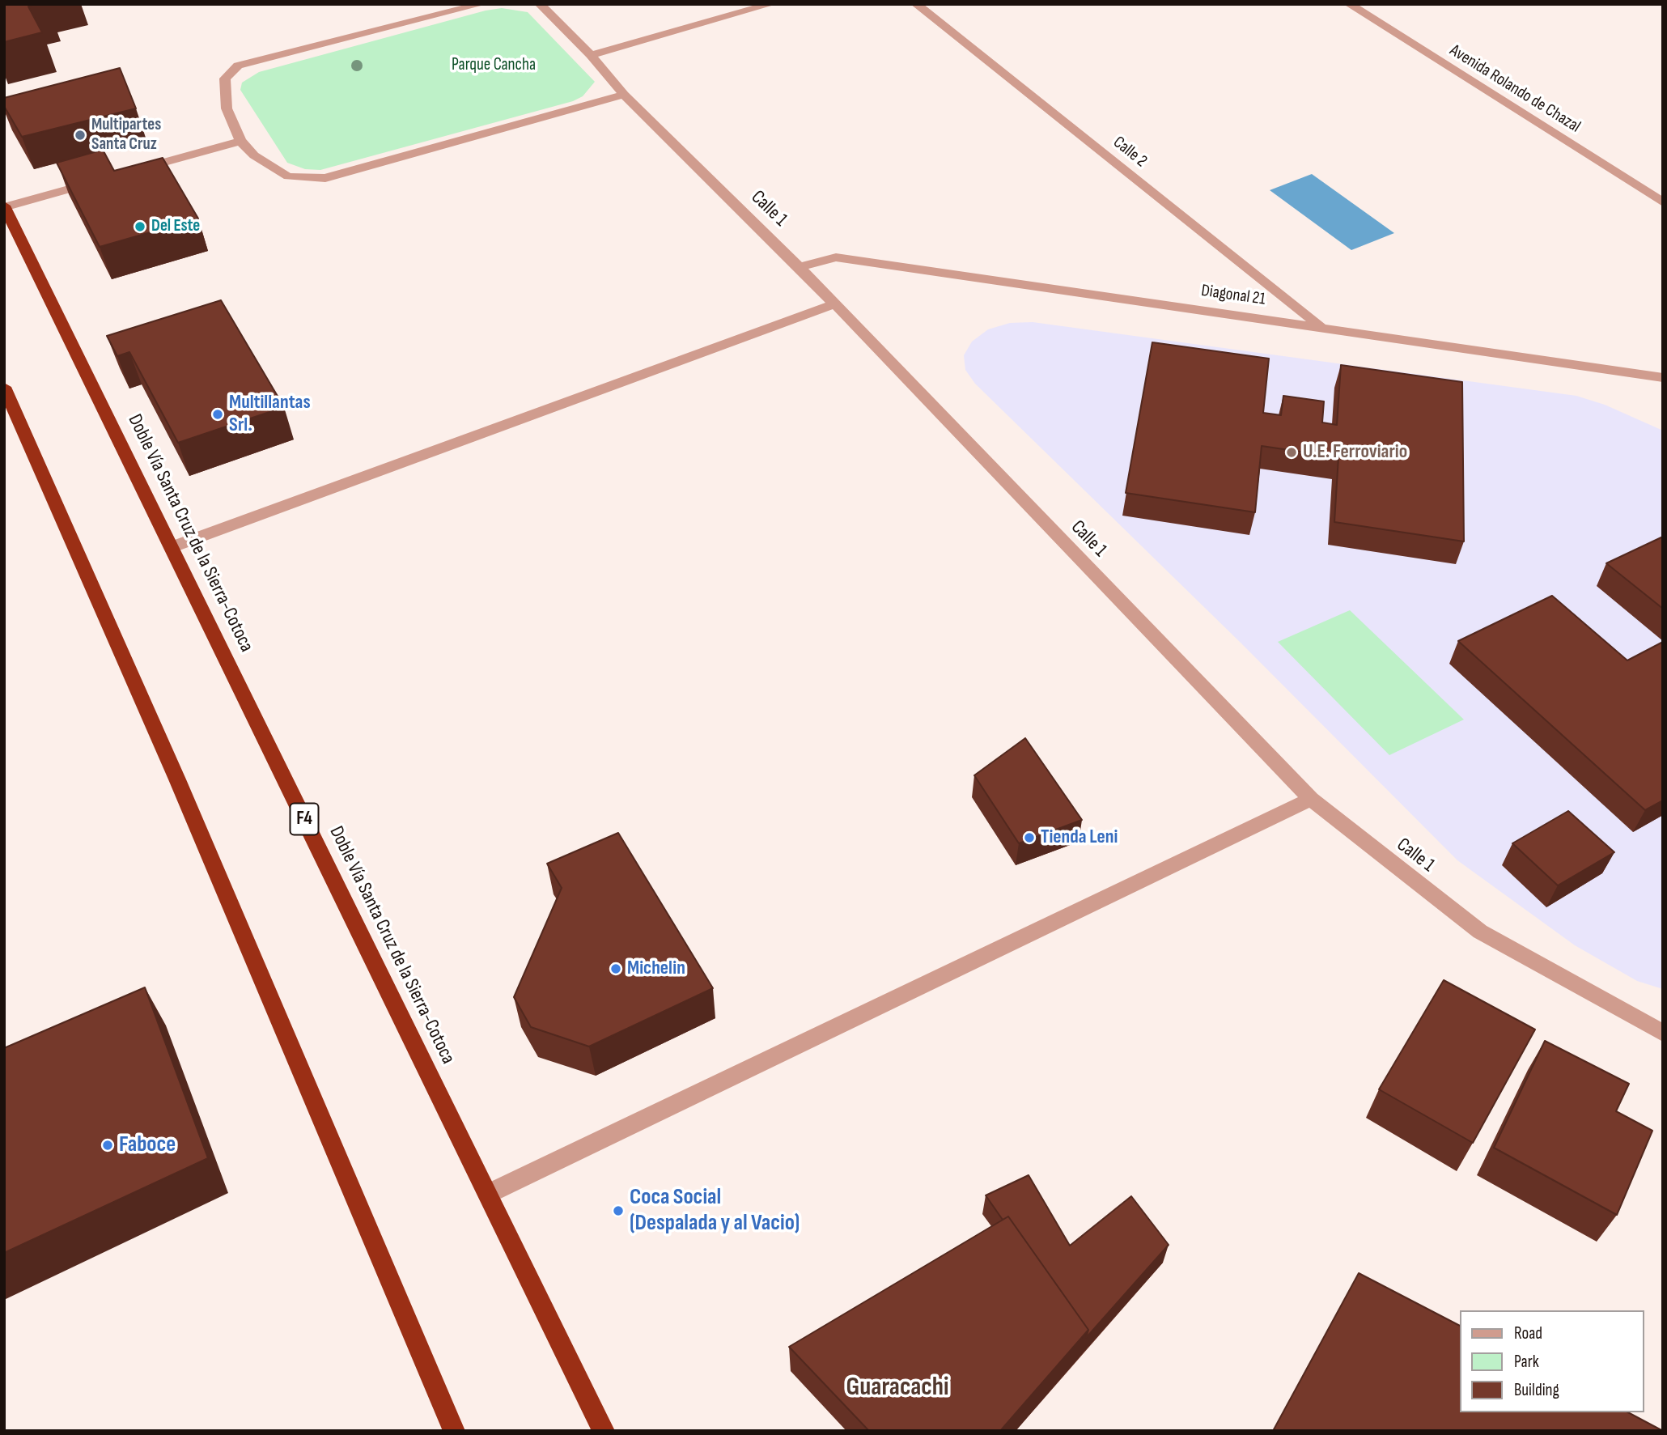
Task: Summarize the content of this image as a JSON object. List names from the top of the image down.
{
  "streets": {
    "highway": ["Doble Vía Santa Cruz de la Sierra-Cotoca", "F4"],
    "street": [
      "Avenida Rolando de Chazal",
      "Calle 2",
      "Calle 1",
      "Diagonal 21"
    ]
  },
  "crossings": [
    ["Calle 2", "Diagonal 21"],
    ["Calle 1", "Diagonal 21"]
  ],
  "districts": ["Guaracachi"],
  "parks": ["Parque Cancha"],
  "places": [
    "Multipartes Santa Cruz",
    "Del Este",
    "Multillantas Srl.",
    "U.E. Ferroviario",
    "Tienda Leni",
    "Michelin",
    "Faboce",
    "Coca Social (Despalada y al Vacio)"
  ],
  "legend": ["Road", "Park", "Building"]
}
